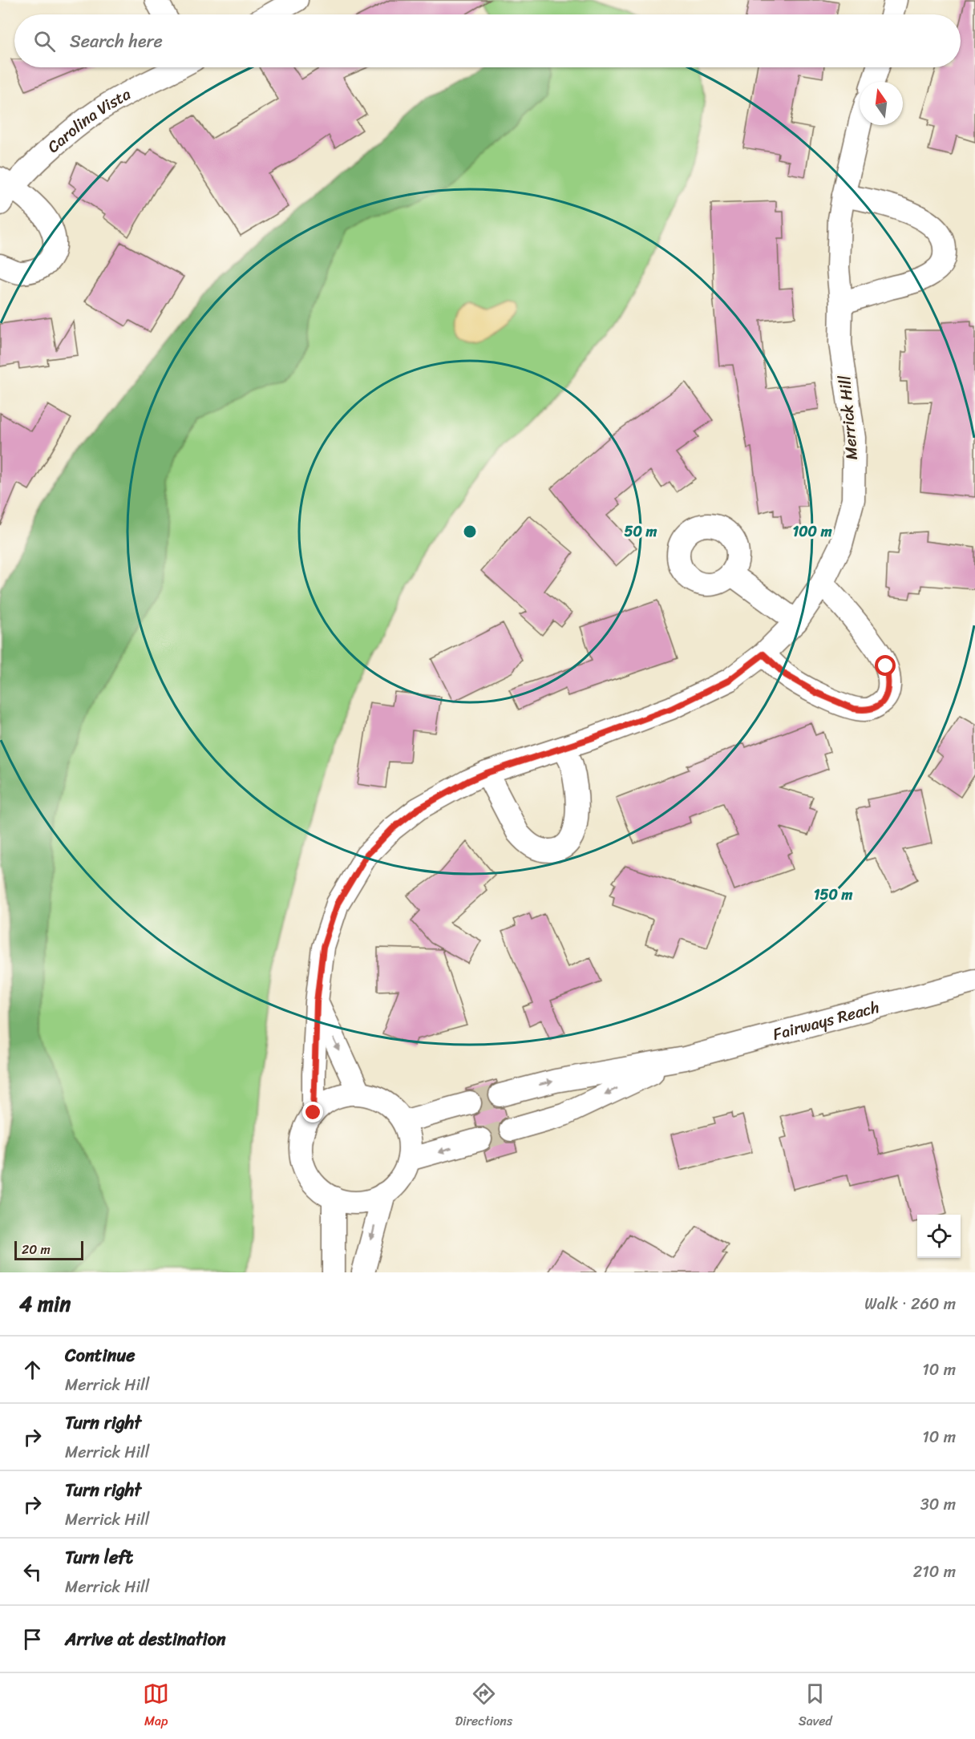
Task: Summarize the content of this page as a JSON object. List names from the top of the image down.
{
  "streets": {
    "street": ["Carolina Vista", "Merrick Hill", "Fairways Reach"]
  },
  "scale_bar": "20 m",
  "north": "top",
  "page": {
    "search": "Search here",
    "scale": "20 m",
    "heading": ["4 min", "Walk · 260 m"],
    "list": [
      ["Continue", "Merrick Hill", "10 m"],
      ["Turn right", "Merrick Hill", "10 m"],
      ["Turn right", "Merrick Hill", "30 m"],
      ["Turn left", "Merrick Hill", "210 m"],
      "Arrive at destination"
    ],
    "nav": ["Map", "Directions", "Saved"]
  },
  "rings": ["50 m", "100 m", "150 m"]
}
